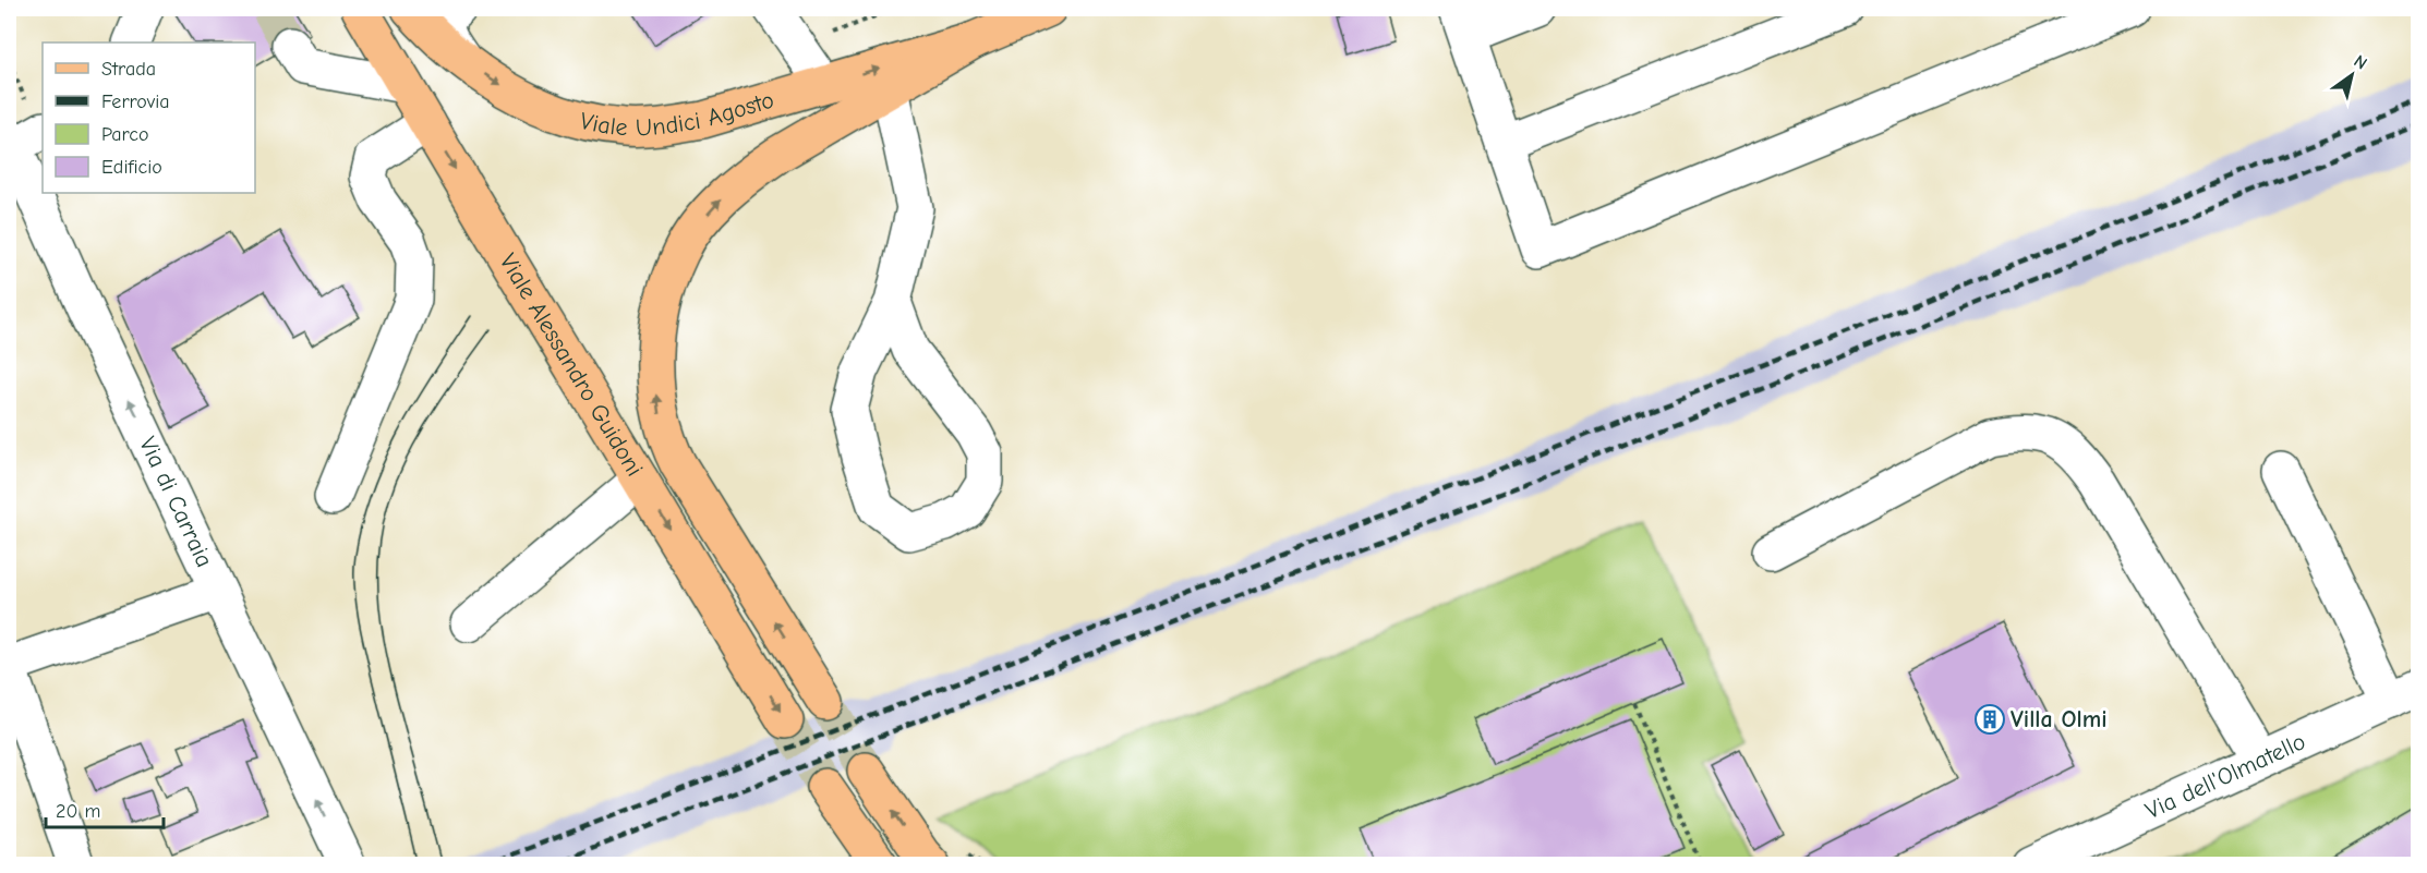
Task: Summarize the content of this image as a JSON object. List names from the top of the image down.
{
  "streets": {
    "main road": ["Viale Undici Agosto", "Viale Alessandro Guidoni"],
    "street": ["Via di Carraia", "Via dell'Olmatello"]
  },
  "crossings": [
    ["Viale Undici Agosto", "Viale Alessandro Guidoni"]
  ],
  "one_way": ["Viale Undici Agosto", "Via di Carraia"],
  "places": {
    "building": ["Villa Olmi"]
  },
  "legend": [
    "Strada",
    "Ferrovia",
    "Parco",
    "Edificio"
  ],
  "scale_bar": "20 m",
  "north": "top right"
}
